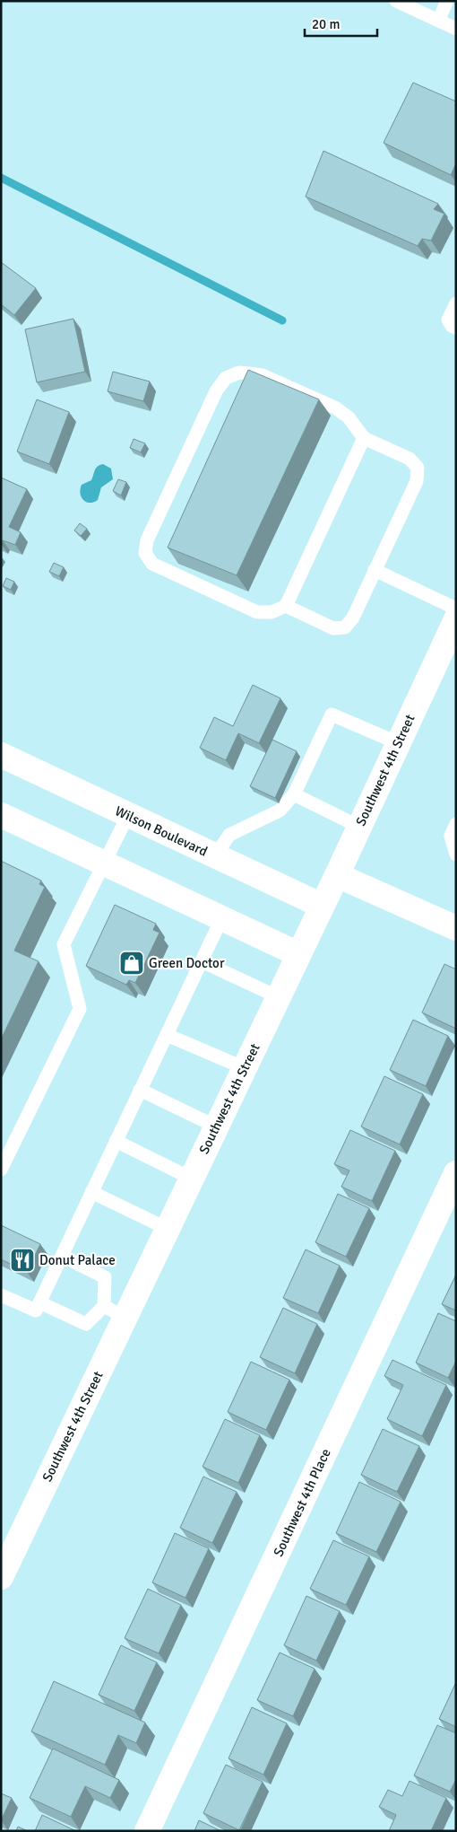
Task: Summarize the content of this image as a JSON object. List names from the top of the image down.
{
  "streets": {
    "street": ["Southwest 4th Street", "Wilson Boulevard", "Southwest 4th Place"]
  },
  "crossings": [
    ["Southwest 4th Street", "Wilson Boulevard"]
  ],
  "places": {
    "shop": ["Green Doctor"],
    "restaurant": ["Donut Palace"]
  },
  "scale_bar": "20 m"
}
